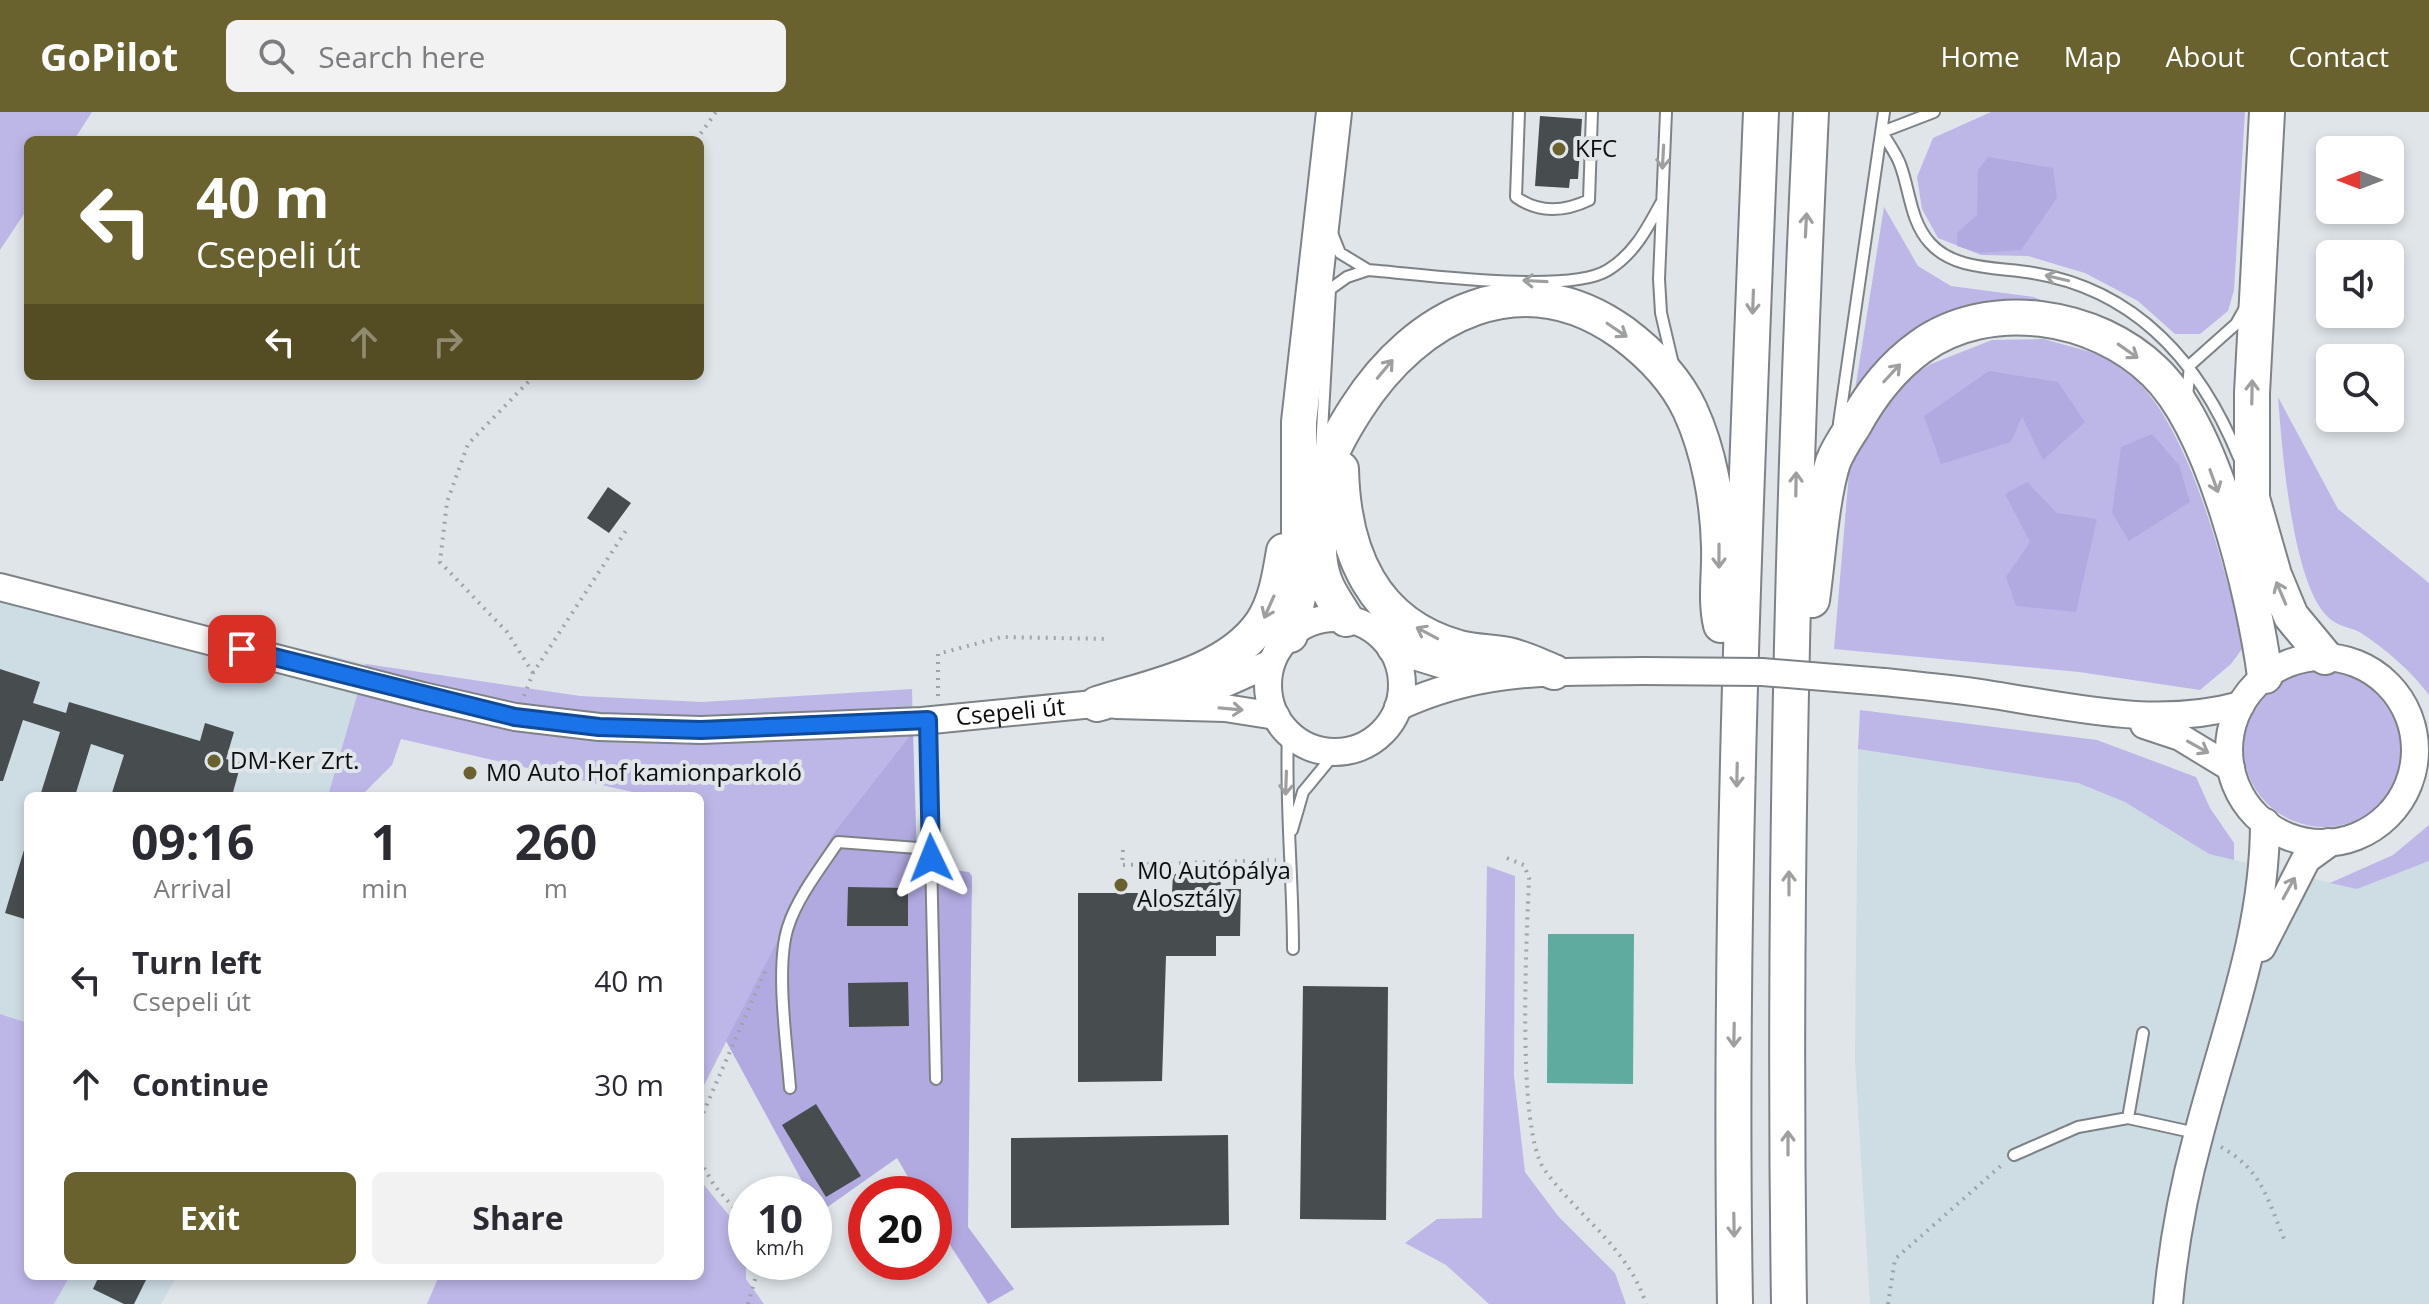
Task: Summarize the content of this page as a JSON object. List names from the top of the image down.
{
  "streets": {
    "street": ["Csepeli út"]
  },
  "places": [
    "KFC",
    "DM-Ker Zrt.",
    "M0 Auto Hof kamionparkoló",
    "M0 Autópálya Alosztály"
  ],
  "north": "left",
  "page": {
    "header": "GoPilot",
    "search": "Search here",
    "nav": [
      "Home",
      "Map",
      "About",
      "Contact"
    ],
    "turn": ["40 m", "Csepeli út"],
    "eta": [
      "09:16",
      "Arrival",
      "1",
      "min",
      "260",
      "m"
    ],
    "list": [
      {
        "name": "Turn left",
        "note": "Csepeli út",
        "value": "40 m"
      },
      {
        "name": "Continue",
        "value": "30 m"
      }
    ],
    "buttons": ["Exit", "Share"],
    "speed": "10 km/h",
    "limit": "20"
  }
}
